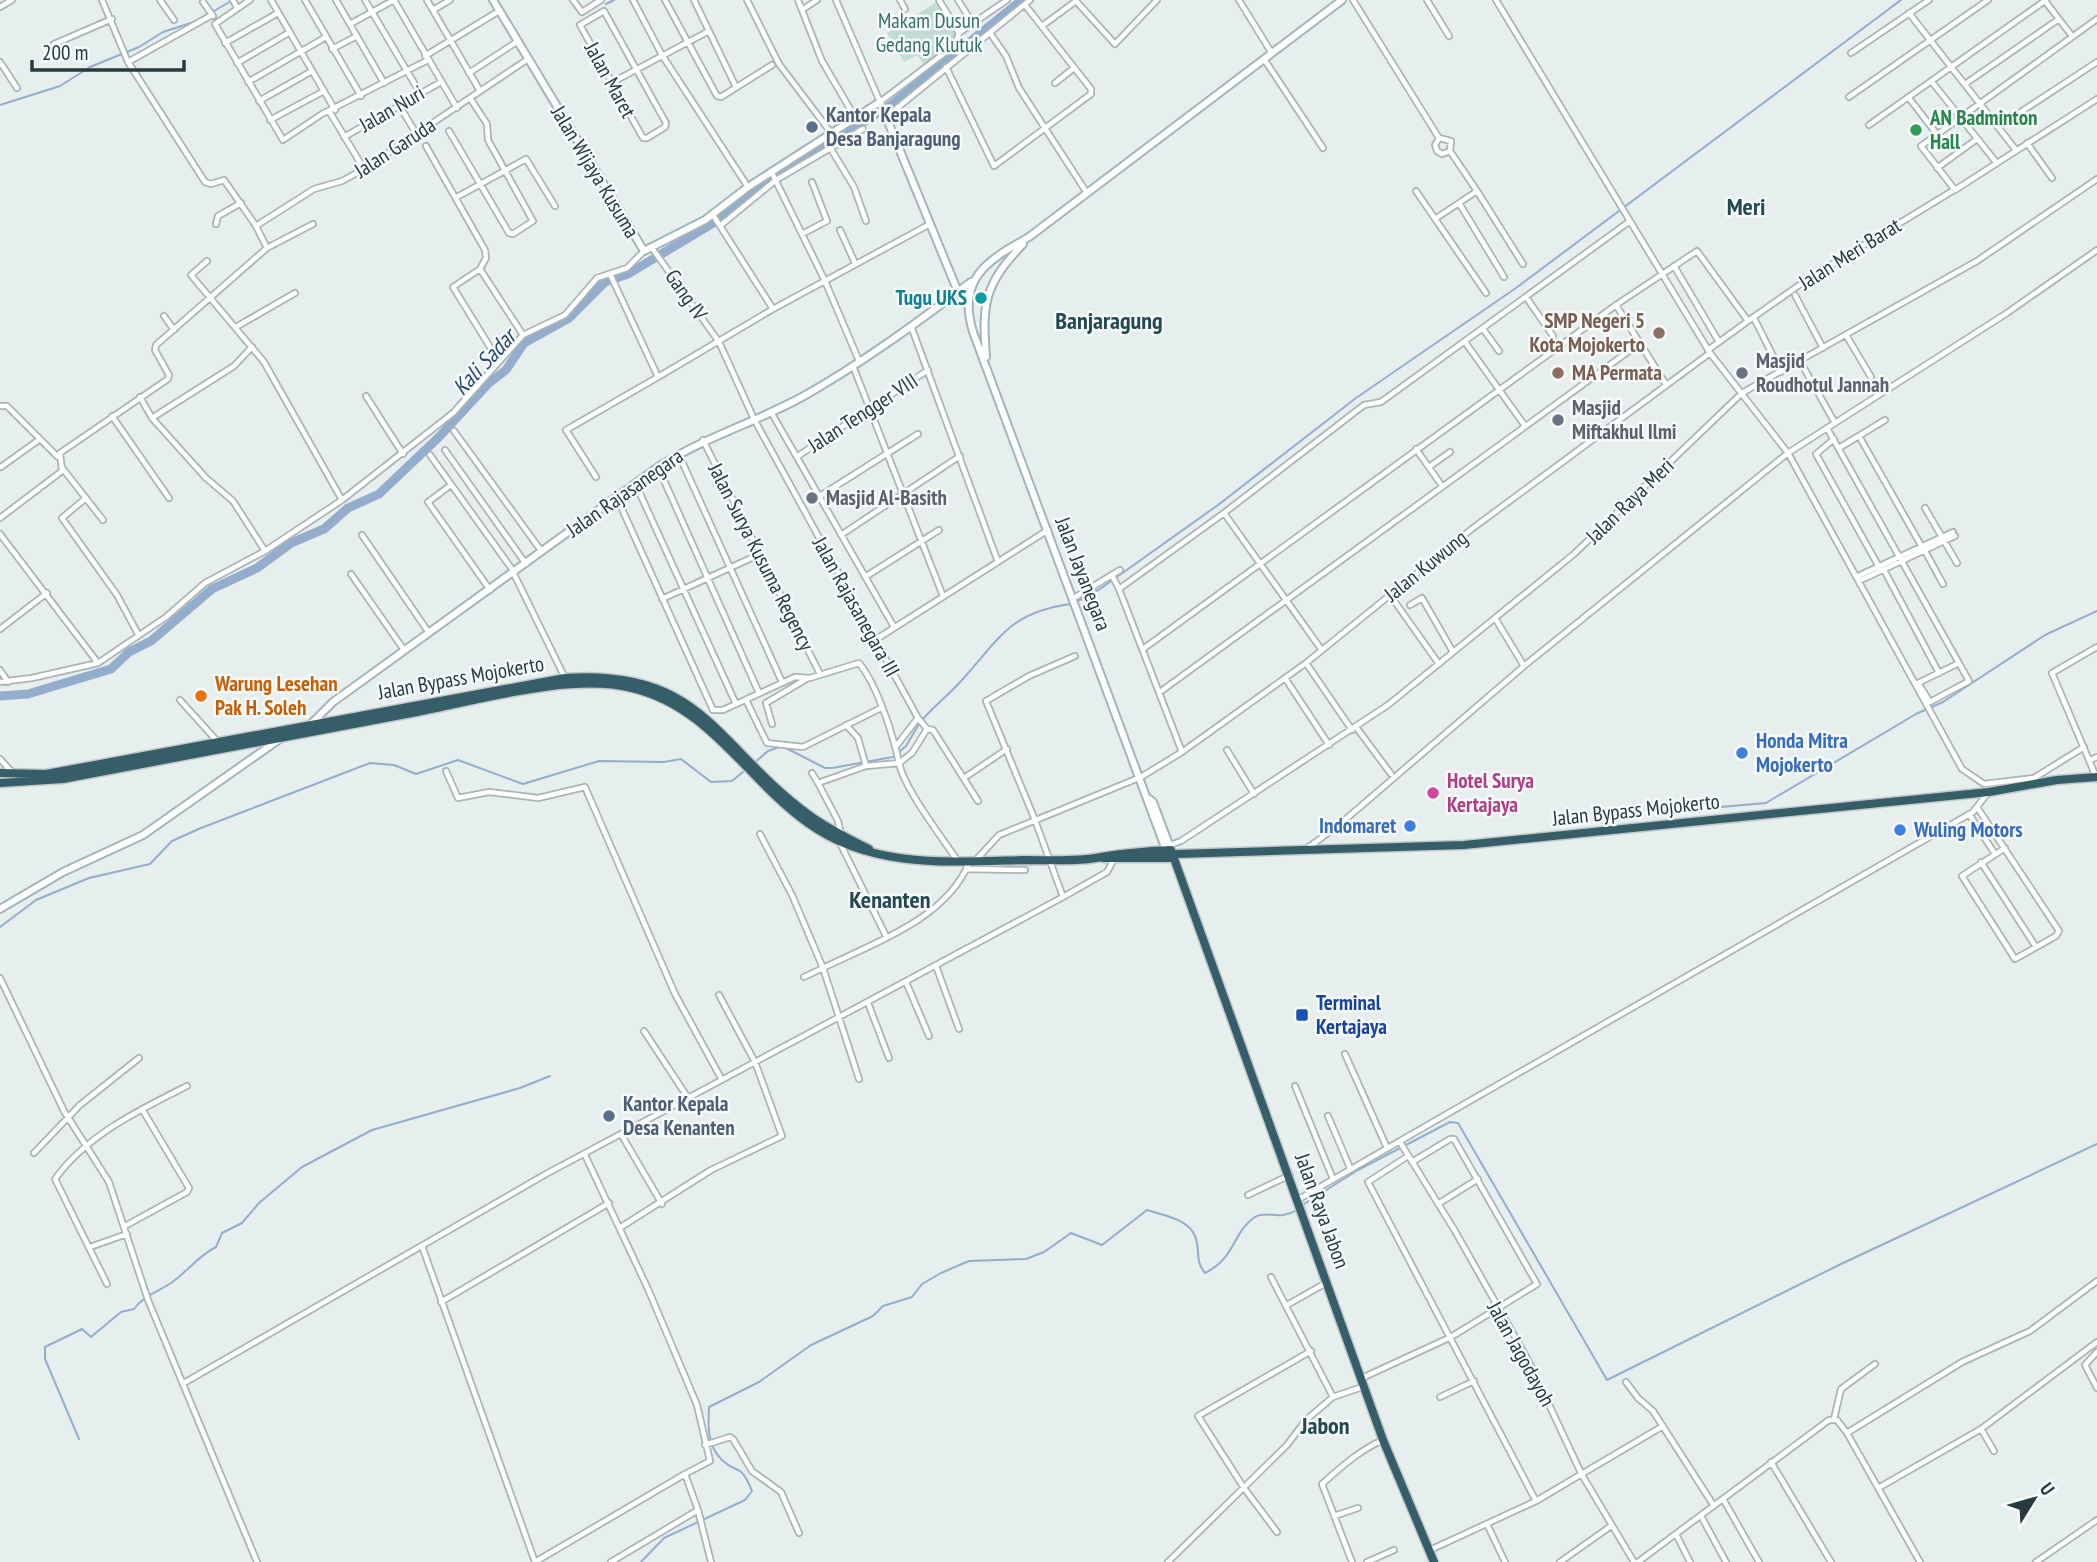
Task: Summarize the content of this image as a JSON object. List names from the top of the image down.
{
  "streets": {
    "highway": ["Jalan Bypass Mojokerto", "Jalan Raya Jabon"],
    "street": [
      "Jalan Maret",
      "Jalan Nuri",
      "Jalan Garuda",
      "Jalan Wijaya Kusuma",
      "Jalan Meri Barat",
      "Gang IV",
      "Jalan Tengger VIII",
      "Jalan Rajasanegara",
      "Jalan Raya Meri",
      "Jalan Surya Kusuma Regency",
      "Jalan Kuwung",
      "Jalan Jayanegara",
      "Jalan Rajasanegara III",
      "Jalan Jagodayoh"
    ]
  },
  "crossings": [
    ["Jalan Garuda", "Jalan Wijaya Kusuma"],
    ["Jalan Wijaya Kusuma", "Gang IV"],
    ["Jalan Meri Barat", "Jalan Kuwung"],
    ["Gang IV", "Jalan Rajasanegara"],
    ["Gang IV", "Jalan Rajasanegara III"],
    ["Jalan Rajasanegara", "Jalan Surya Kusuma Regency"],
    ["Jalan Rajasanegara", "Jalan Jayanegara"],
    ["Jalan Rajasanegara", "Jalan Rajasanegara III"],
    ["Jalan Rajasanegara", "Jalan Bypass Mojokerto"],
    ["Jalan Raya Meri", "Jalan Jayanegara"],
    ["Jalan Raya Meri", "Jalan Bypass Mojokerto"],
    ["Jalan Raya Meri", "Jalan Raya Jabon"],
    ["Jalan Kuwung", "Jalan Jayanegara"],
    ["Jalan Kuwung", "Jalan Bypass Mojokerto"],
    ["Jalan Jayanegara", "Jalan Bypass Mojokerto"],
    ["Jalan Jayanegara", "Jalan Raya Jabon"],
    ["Jalan Bypass Mojokerto", "Jalan Raya Jabon"]
  ],
  "districts": [
    "Meri",
    "Banjaragung",
    "Kenanten",
    "Jabon"
  ],
  "water": ["Kali Sadar"],
  "parks": ["Makam Dusun Gedang Klutuk"],
  "places": {
    "other": [
      "Kantor Kepala Desa Banjaragung",
      "AN Badminton Hall",
      "Tugu UKS",
      "SMP Negeri 5 Kota Mojokerto",
      "MA Permata",
      "Masjid Roudhotul Jannah",
      "Masjid Miftakhul Ilmi",
      "Masjid Al-Basith",
      "Warung Lesehan Pak H. Soleh",
      "Honda Mitra Mojokerto",
      "Hotel Surya Kertajaya",
      "Indomaret",
      "Wuling Motors",
      "Kantor Kepala Desa Kenanten"
    ],
    "transit": ["Terminal Kertajaya"]
  },
  "scale_bar": "200 m",
  "north": "top right"
}
